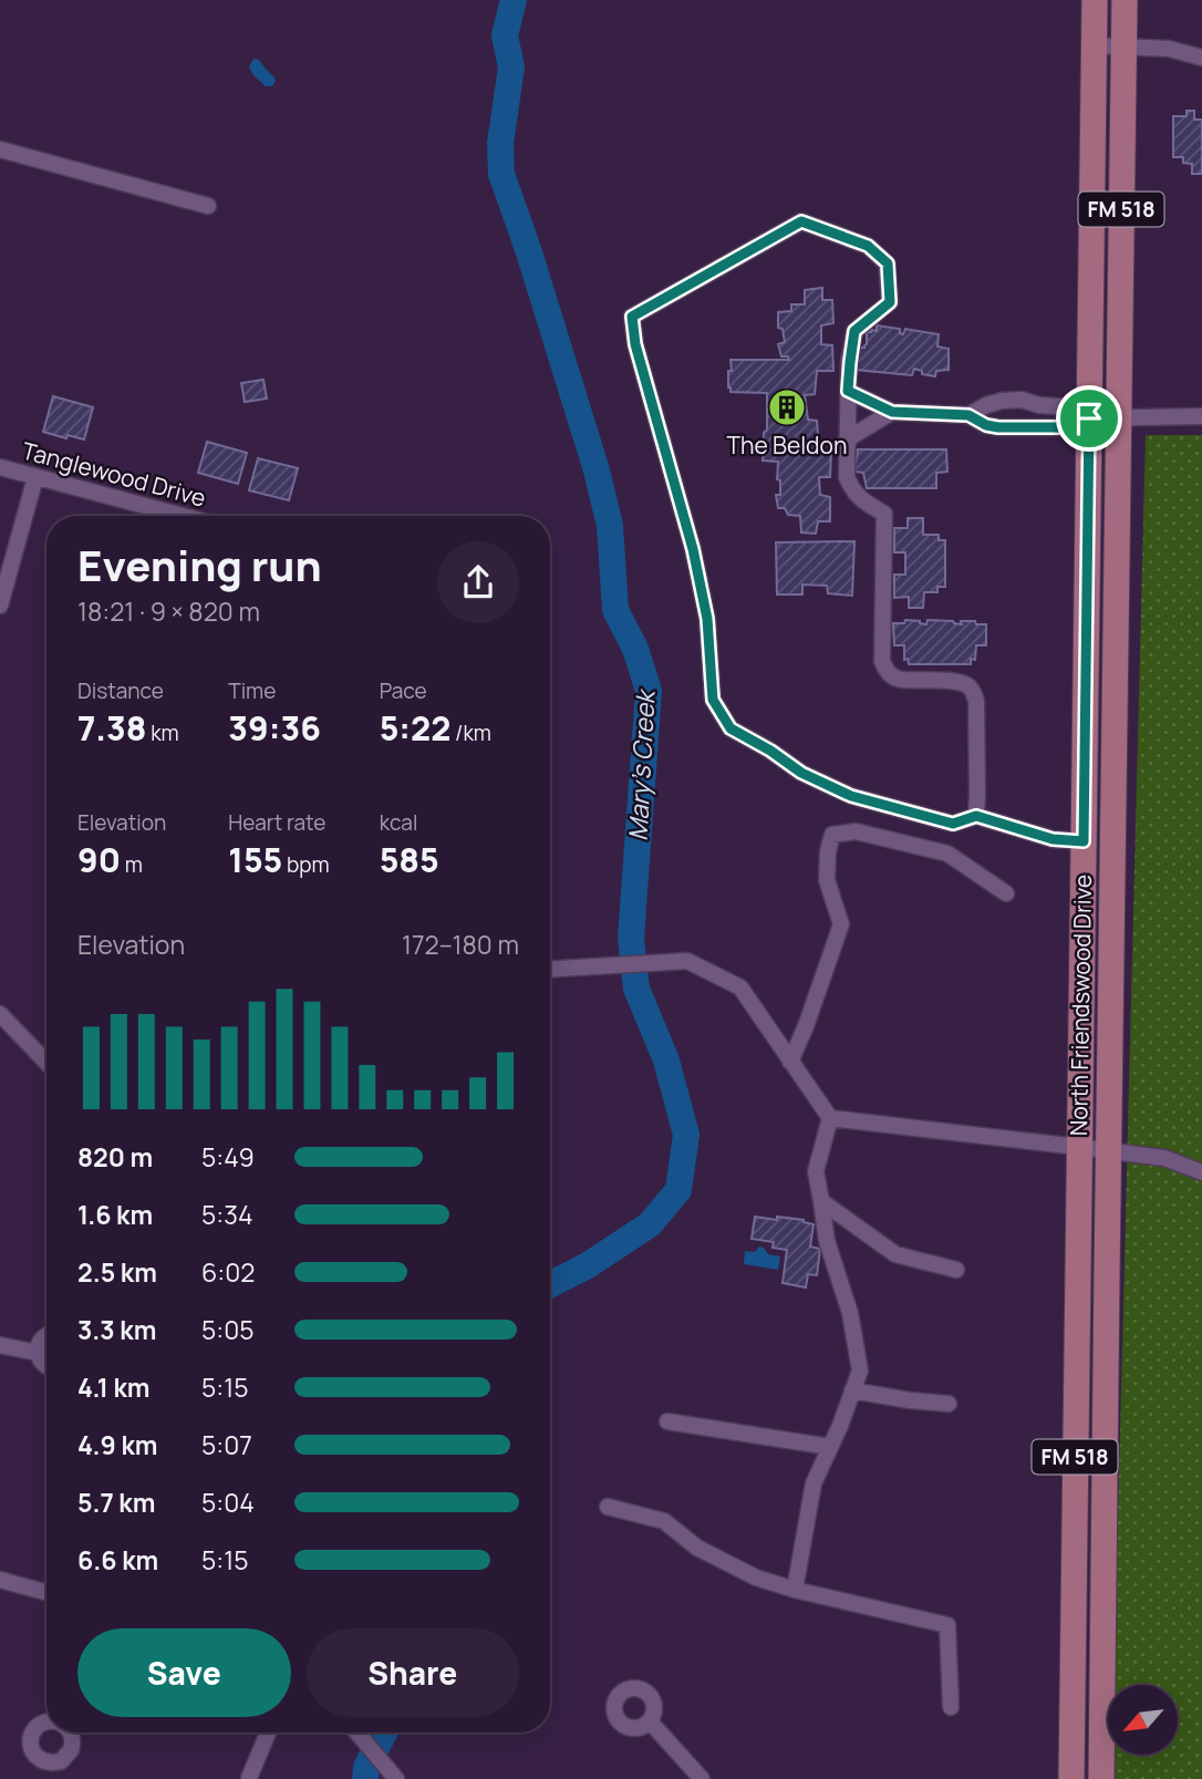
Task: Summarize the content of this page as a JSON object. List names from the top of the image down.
{
  "streets": {
    "main road": ["FM 518", "North Friendswood Drive"],
    "street": ["Tanglewood Drive"]
  },
  "water": ["Mary's Creek"],
  "places": {
    "building": ["The Beldon"]
  },
  "north": "bottom left",
  "page": {
    "heading": ["Evening run", "18:21 · 9 × 820 m"],
    "stats": [
      ["Distance", "7.38 km"],
      ["Time", "39:36"],
      ["Pace", "5:22 /km"],
      ["Elevation", "90 m"],
      ["Heart rate", "155 bpm"],
      ["kcal", "585"]
    ],
    "chart": ["Elevation", "172–180 m"],
    "list": [
      {
        "name": "820 m",
        "note": "5:49"
      },
      {
        "name": "1.6 km",
        "note": "5:34"
      },
      {
        "name": "2.5 km",
        "note": "6:02"
      },
      {
        "name": "3.3 km",
        "note": "5:05"
      },
      {
        "name": "4.1 km",
        "note": "5:15"
      },
      {
        "name": "4.9 km",
        "note": "5:07"
      },
      {
        "name": "5.7 km",
        "note": "5:04"
      },
      {
        "name": "6.6 km",
        "note": "5:15"
      }
    ],
    "buttons": ["Save", "Share"]
  }
}
